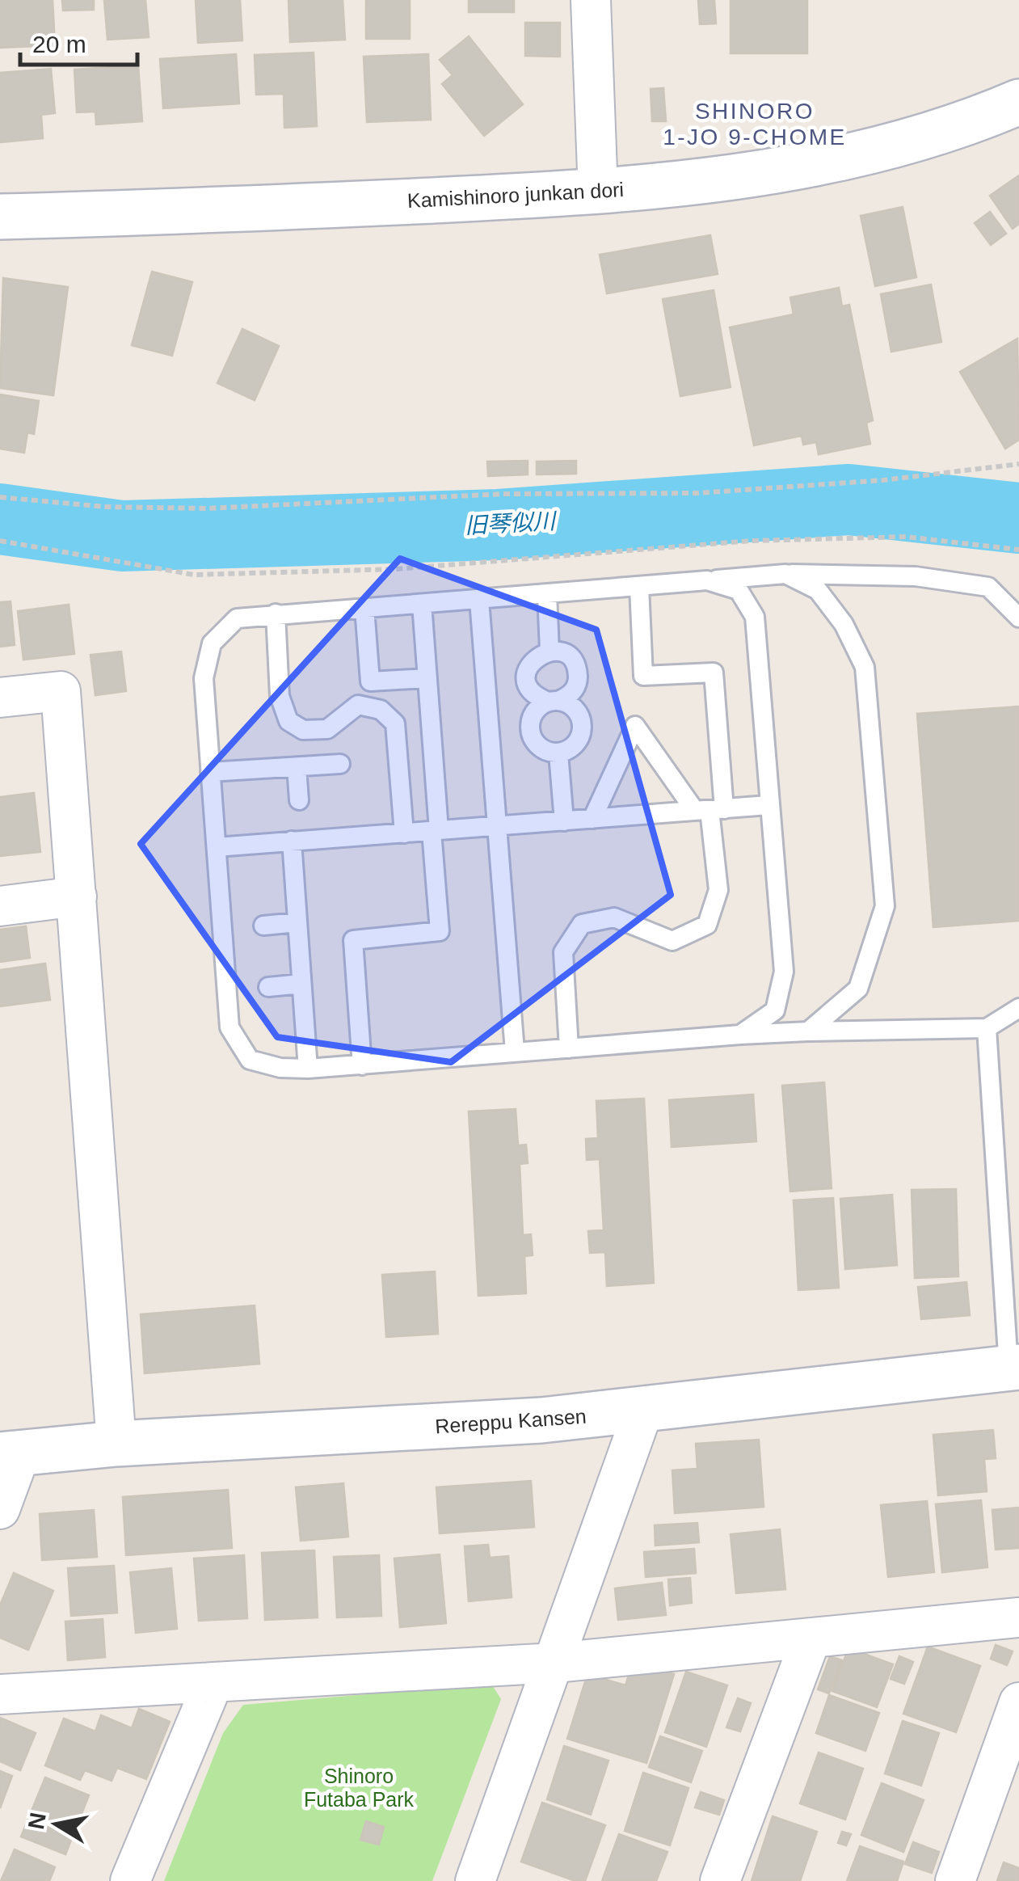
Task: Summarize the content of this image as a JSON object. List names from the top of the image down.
{
  "streets": {
    "main road": ["Kamishinoro junkan dori", "Rereppu Kansen"]
  },
  "districts": ["SHINORO 1-JO 9-CHOME"],
  "water": ["旧琴似川"],
  "parks": ["Shinoro Futaba Park"],
  "scale_bar": "20 m",
  "north": "left"
}
